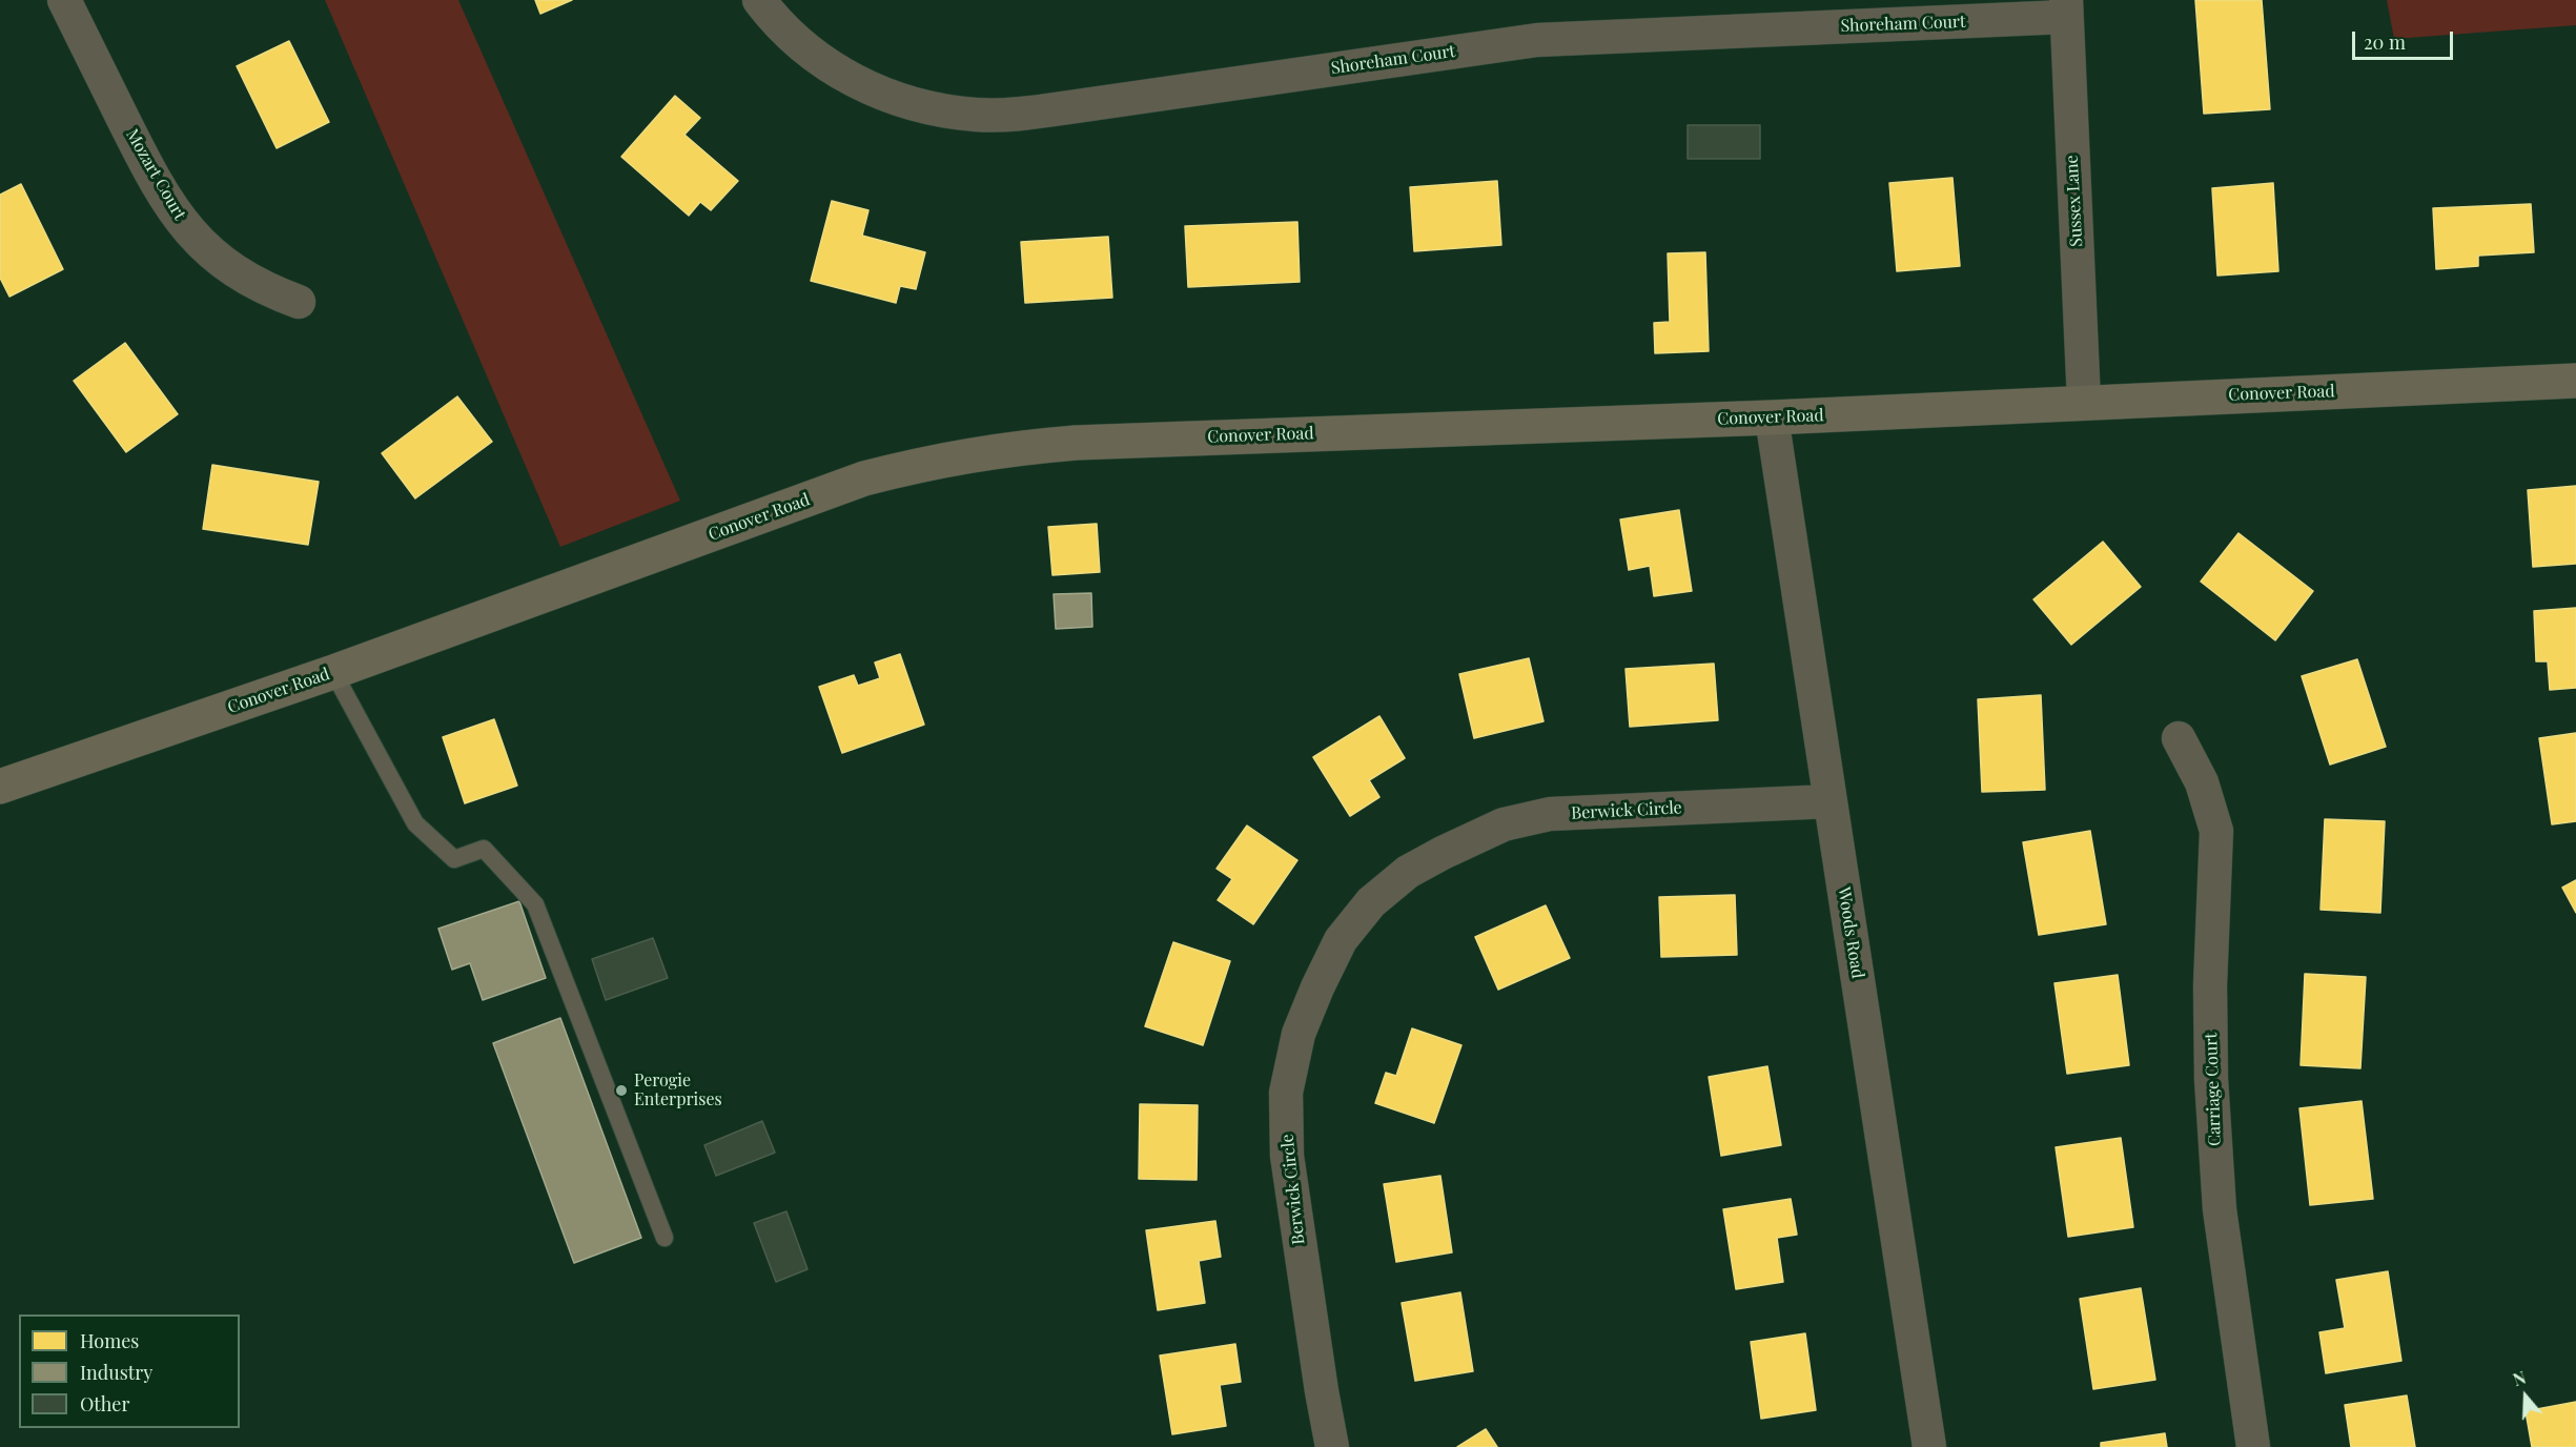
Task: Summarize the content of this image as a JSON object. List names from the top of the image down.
{
  "streets": {
    "street": [
      "Shoreham Court",
      "Mozart Court",
      "Sussex Lane",
      "Conover Road",
      "Berwick Circle",
      "Woods Road",
      "Carriage Court"
    ]
  },
  "crossings": [
    ["Shoreham Court", "Sussex Lane"],
    ["Sussex Lane", "Conover Road"],
    ["Conover Road", "Woods Road"],
    ["Berwick Circle", "Woods Road"]
  ],
  "places": ["Perogie Enterprises"],
  "legend": ["Homes", "Industry", "Other"],
  "scale_bar": "20 m",
  "north": "top"
}
